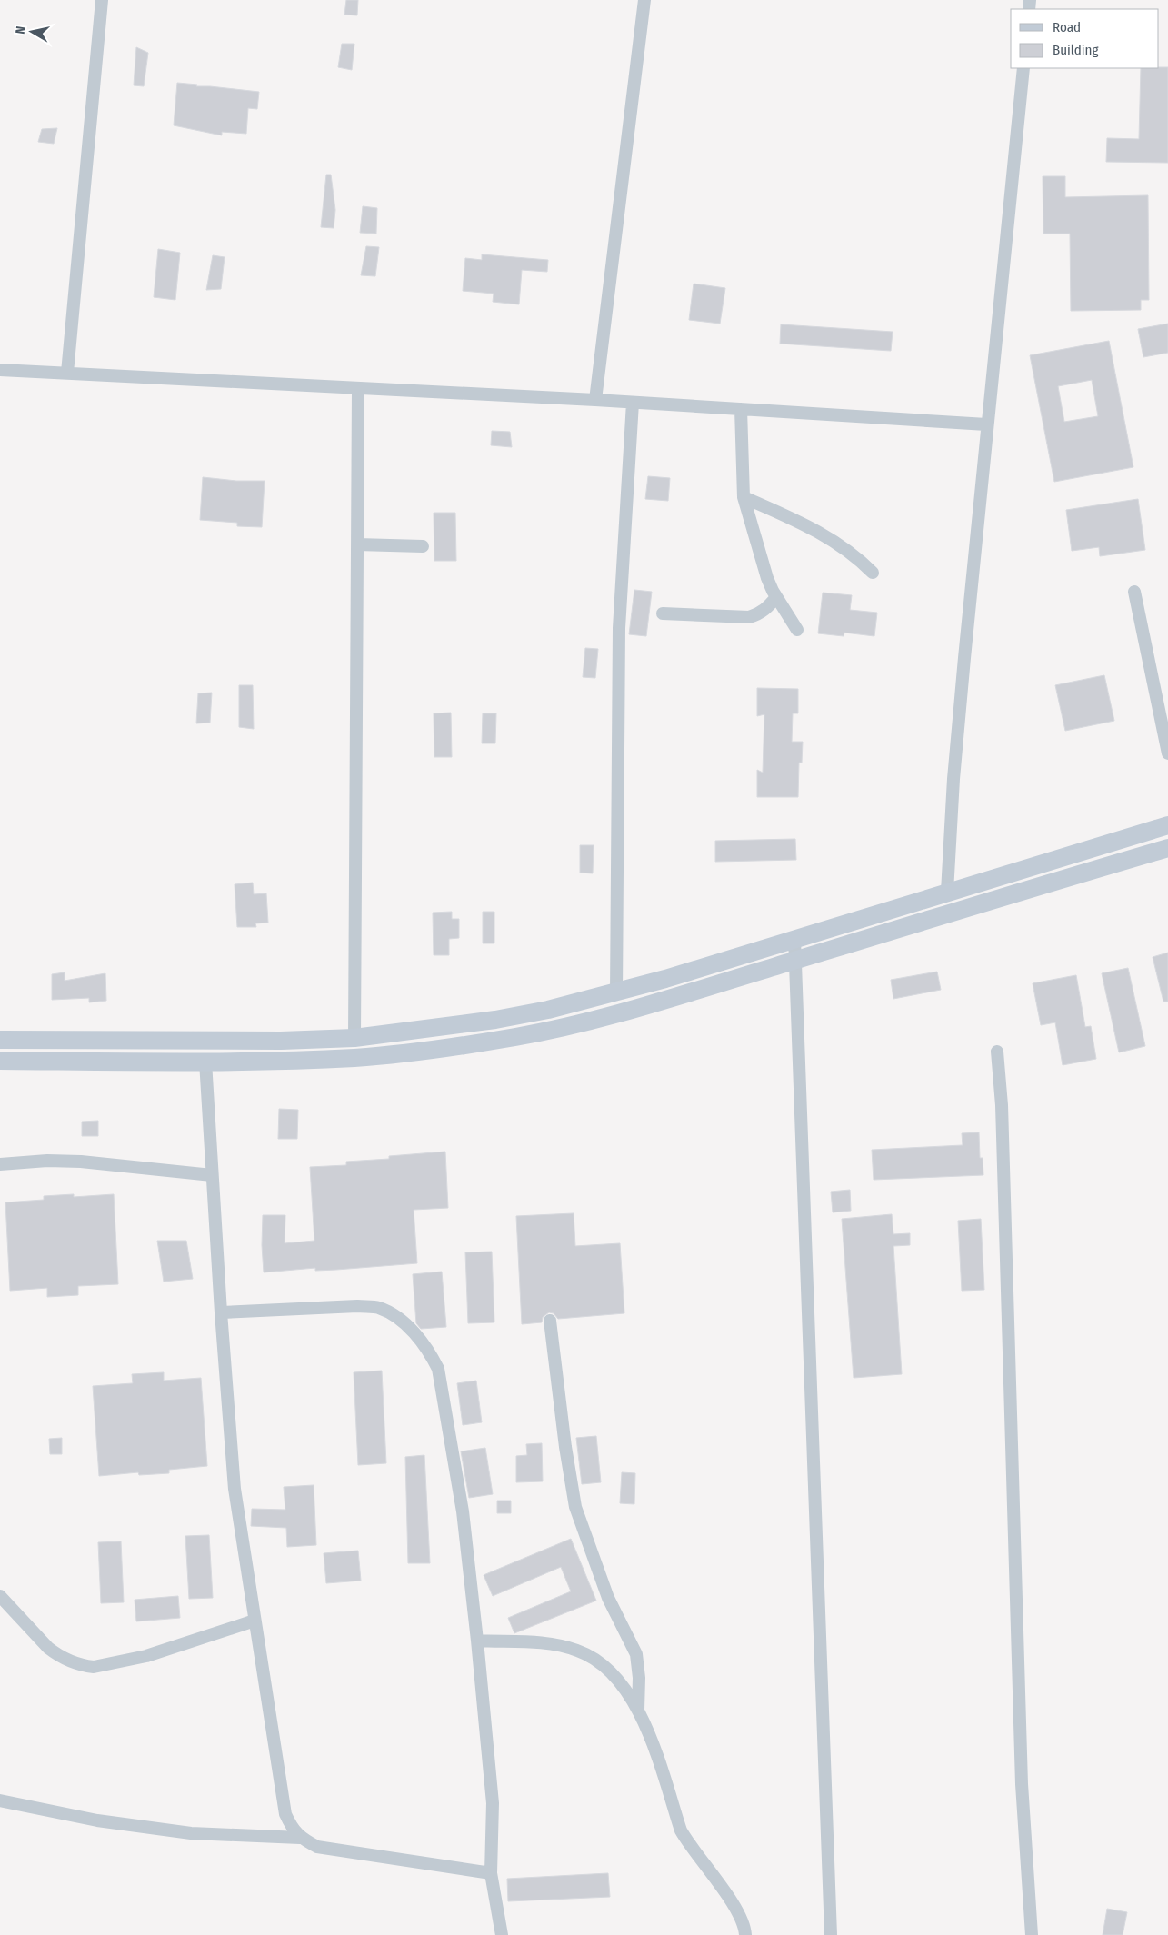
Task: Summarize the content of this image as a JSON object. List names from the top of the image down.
{
  "legend": ["Road", "Building"],
  "north": "left"
}
